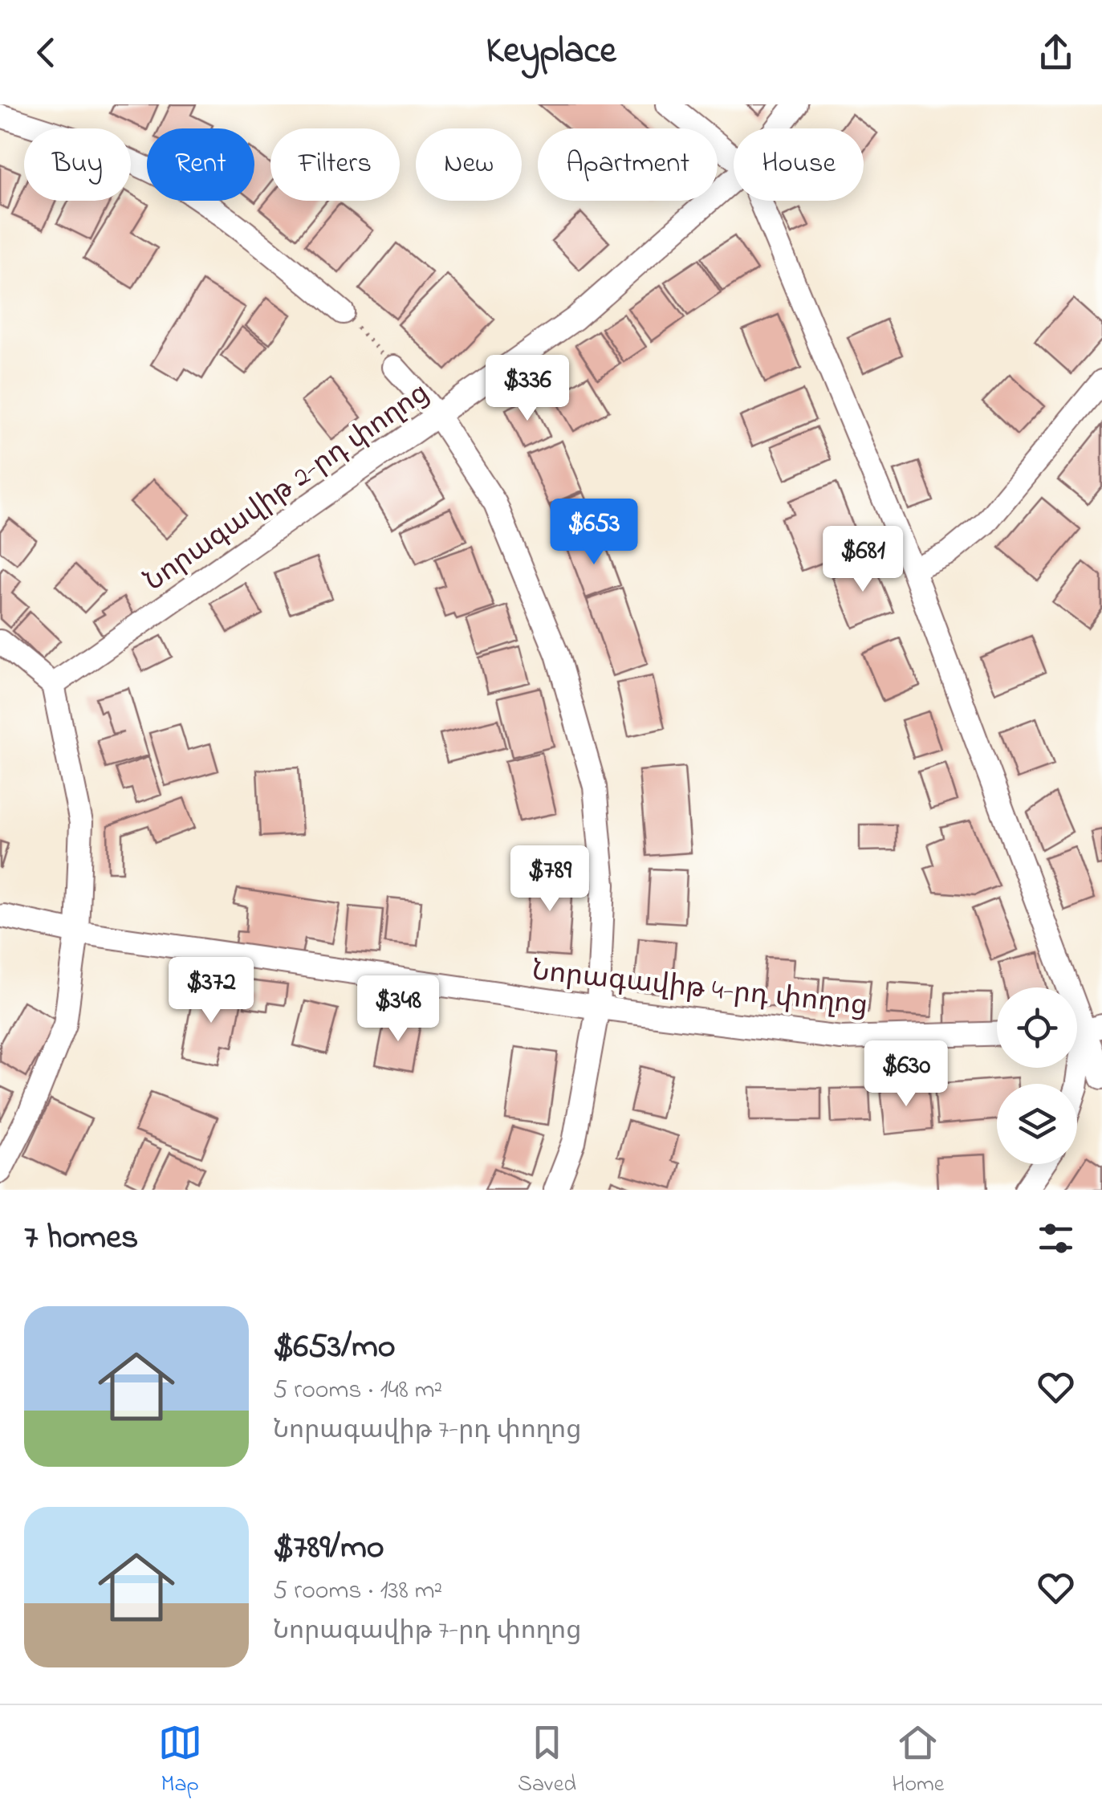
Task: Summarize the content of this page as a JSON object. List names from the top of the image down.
{
  "streets": {
    "street": ["Նորագավիթ 2-րդ փողոց", "Նորագավիթ 4-րդ փողոց"]
  },
  "page": {
    "header": "Keyplace",
    "chip": [
      "Buy",
      "Rent",
      "Filters",
      "New",
      "Apartment",
      "House"
    ],
    "price": [
      "$336",
      "$653",
      "$681",
      "$789",
      "$372",
      "$348",
      "$630"
    ],
    "heading": "7 homes",
    "list": [
      {
        "name": "$653/mo",
        "note": "5 rooms · 148 m² · Նորագավիթ 7-րդ փողոց"
      },
      {
        "name": "$789/mo",
        "note": "5 rooms · 138 m² · Նորագավիթ 7-րդ փողոց"
      }
    ],
    "tabs": ["Map", "Saved", "Home"]
  }
}
